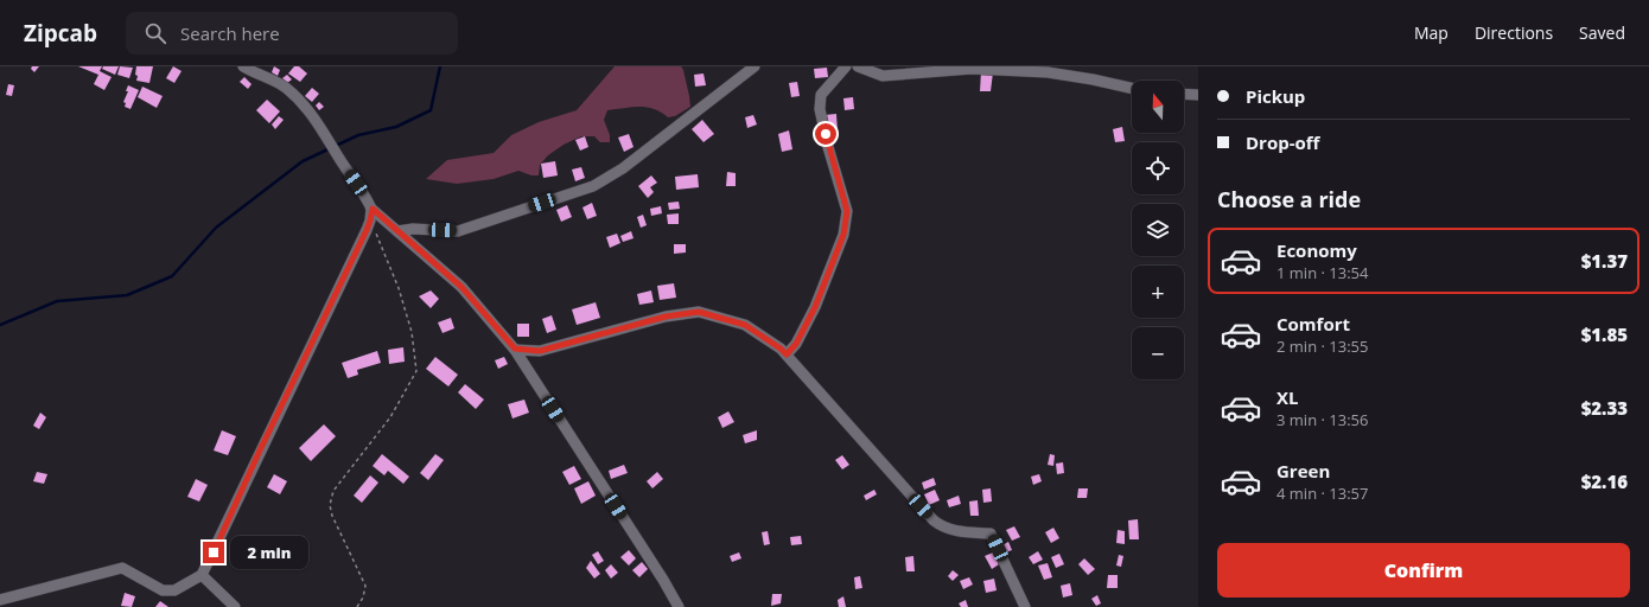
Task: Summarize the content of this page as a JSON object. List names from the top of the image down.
{
  "north": "top",
  "page": {
    "header": "Zipcab",
    "search": "Search here",
    "nav": ["Map", "Directions", "Saved"],
    "banner": ["Pickup", "Drop-off"],
    "map_buttons": ["+", "−"],
    "heading": "Choose a ride",
    "list": [
      {
        "name": "Economy",
        "note": "1 min · 13:54",
        "value": "$1.37"
      },
      {
        "name": "Comfort",
        "note": "2 min · 13:55",
        "value": "$1.85"
      },
      {
        "name": "XL",
        "note": "3 min · 13:56",
        "value": "$2.33"
      },
      {
        "name": "Green",
        "note": "4 min · 13:57",
        "value": "$2.16"
      }
    ],
    "buttons": "Confirm",
    "bubble": "2 min"
  }
}
